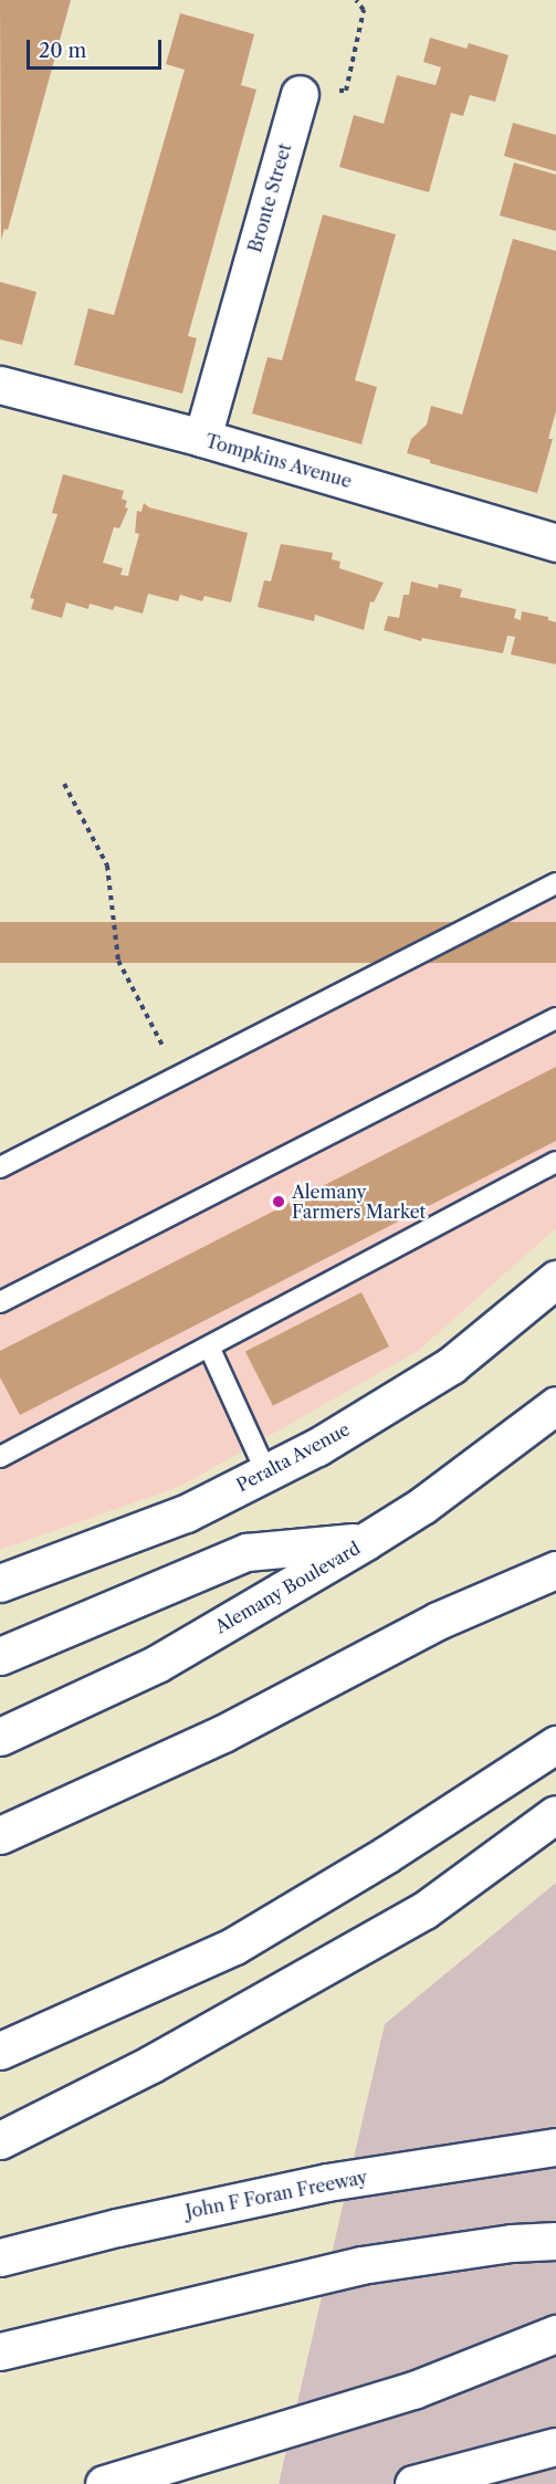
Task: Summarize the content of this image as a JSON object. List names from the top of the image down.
{
  "streets": {
    "main road": [
      "Bronte Street",
      "Tompkins Avenue",
      "Peralta Avenue",
      "Alemany Boulevard",
      "John F Foran Freeway"
    ]
  },
  "crossings": [
    ["Bronte Street", "Tompkins Avenue"]
  ],
  "places": ["Alemany Farmers Market"],
  "scale_bar": "20 m"
}
